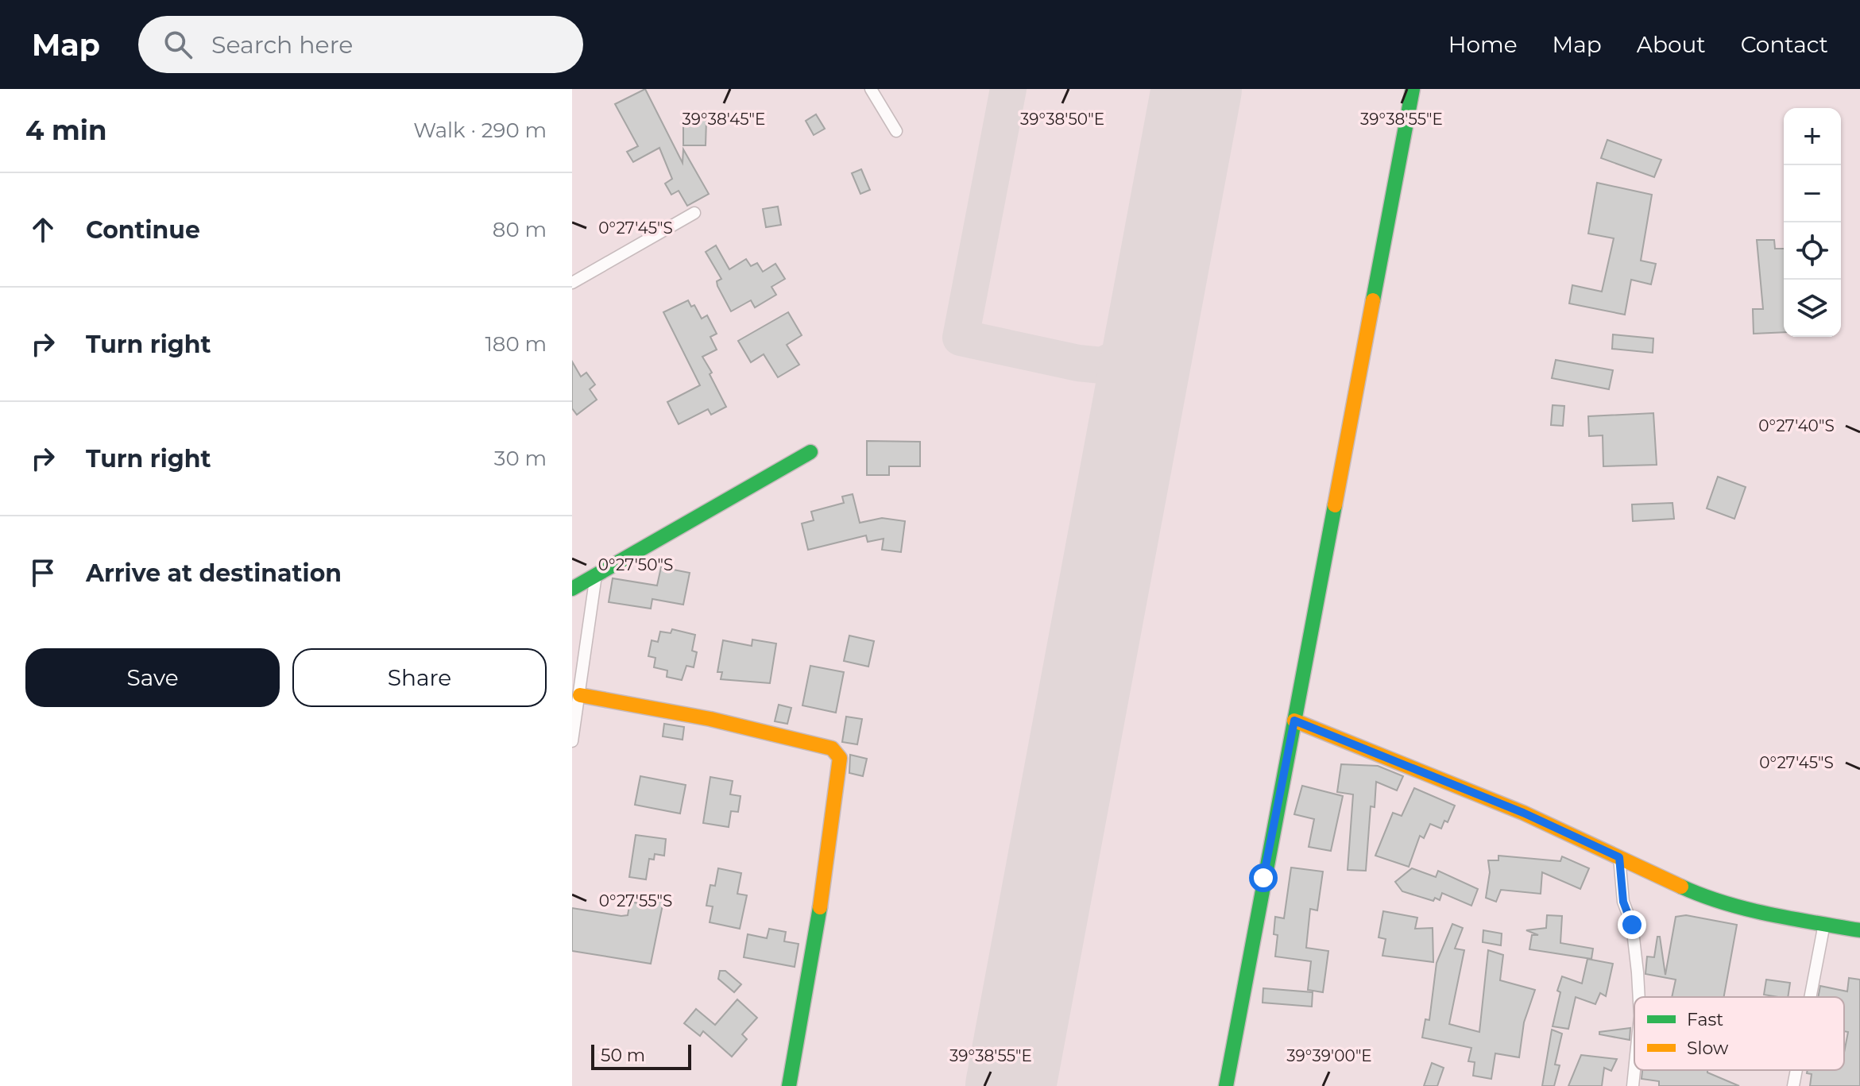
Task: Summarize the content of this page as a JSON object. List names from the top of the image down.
{
  "legend": ["Fast", "Slow"],
  "scale_bar": "50 m",
  "page": {
    "header": "Map",
    "search": "Search here",
    "nav": [
      "Home",
      "Map",
      "About",
      "Contact"
    ],
    "heading": ["4 min", "Walk · 290 m"],
    "map_buttons": ["+", "−"],
    "list": [
      ["Continue", "80 m"],
      ["Turn right", "180 m"],
      ["Turn right", "30 m"],
      "Arrive at destination"
    ],
    "buttons": ["Save", "Share"],
    "scale": "50 m"
  },
  "coordinates": [
    "39°38'45\"E",
    "39°38'50\"E",
    "39°38'55\"E",
    "0°27'45\"S",
    "0°27'40\"S",
    "0°27'50\"S",
    "0°27'55\"S",
    "39°39'00\"E"
  ]
}
